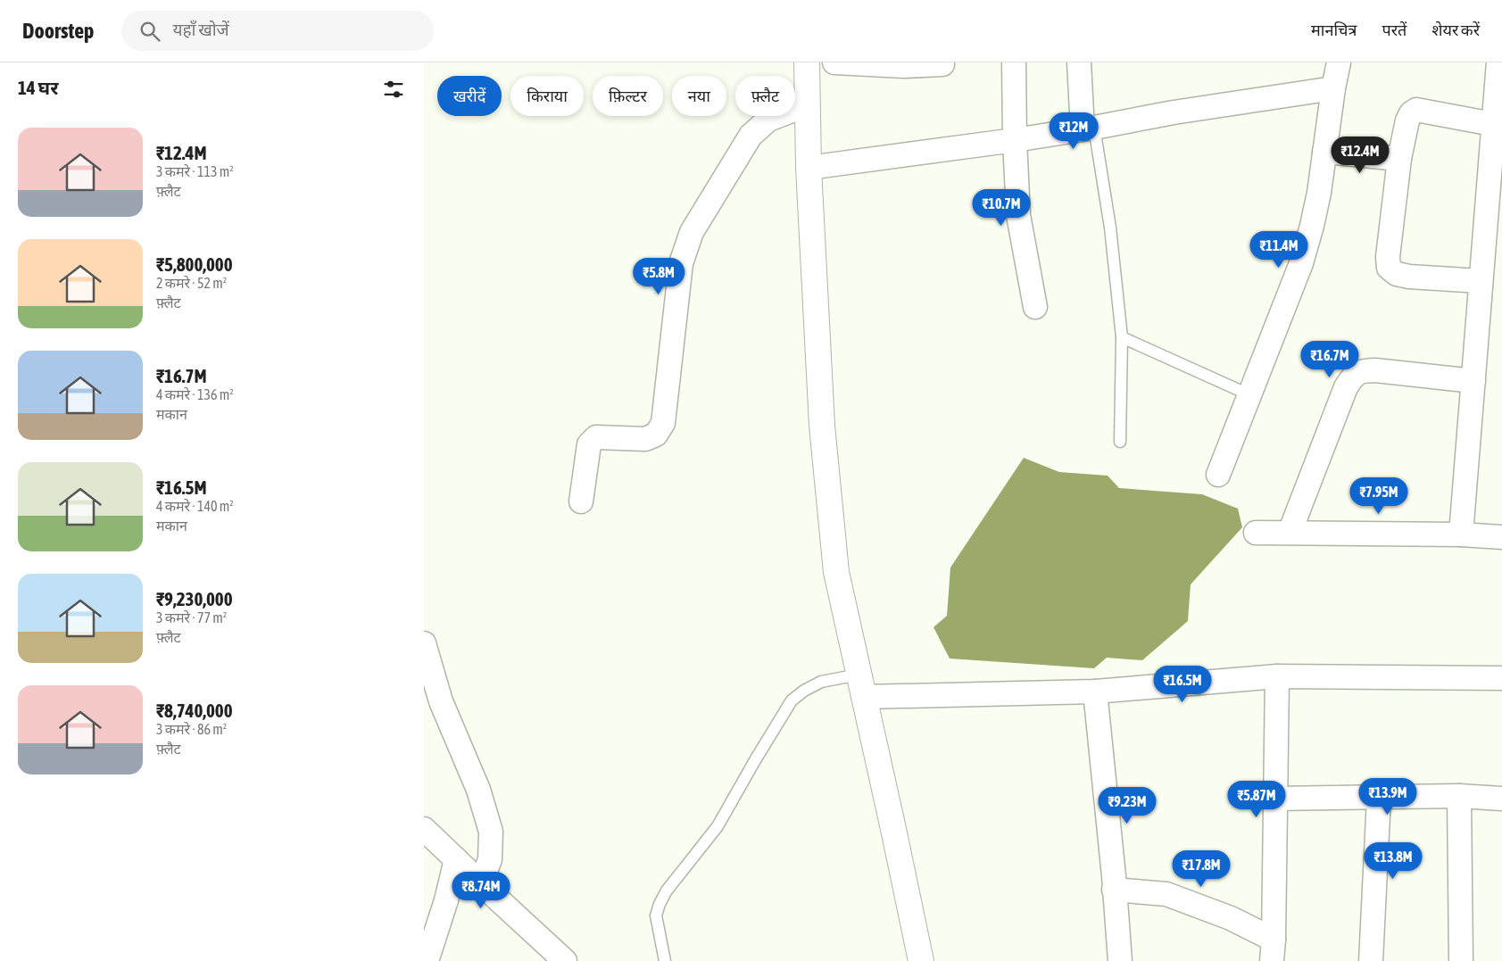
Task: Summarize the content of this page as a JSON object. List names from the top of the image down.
{
  "page": {
    "header": "Doorstep",
    "search": "यहाँ खोजें",
    "nav": ["मानचित्र", "परतें", "शेयर करें"],
    "heading": "14 घर",
    "chip": [
      "खरीदें",
      "किराया",
      "फ़िल्टर",
      "नया",
      "फ़्लैट"
    ],
    "price": [
      "₹12M",
      "₹12.4M",
      "₹10.7M",
      "₹11.4M",
      "₹5.8M",
      "₹16.7M",
      "₹7.95M",
      "₹16.5M",
      "₹13.9M",
      "₹5.87M",
      "₹9.23M",
      "₹13.8M",
      "₹17.8M",
      "₹8.74M"
    ],
    "list": [
      {
        "name": "₹12.4M",
        "note": "3 कमरे · 113 m² · फ़्लैट"
      },
      {
        "name": "₹5,800,000",
        "note": "2 कमरे · 52 m² · फ़्लैट"
      },
      {
        "name": "₹16.7M",
        "note": "4 कमरे · 136 m² · मकान"
      },
      {
        "name": "₹16.5M",
        "note": "4 कमरे · 140 m² · मकान"
      },
      {
        "name": "₹9,230,000",
        "note": "3 कमरे · 77 m² · फ़्लैट"
      },
      {
        "name": "₹8,740,000",
        "note": "3 कमरे · 86 m² · फ़्लैट"
      }
    ]
  }
}
